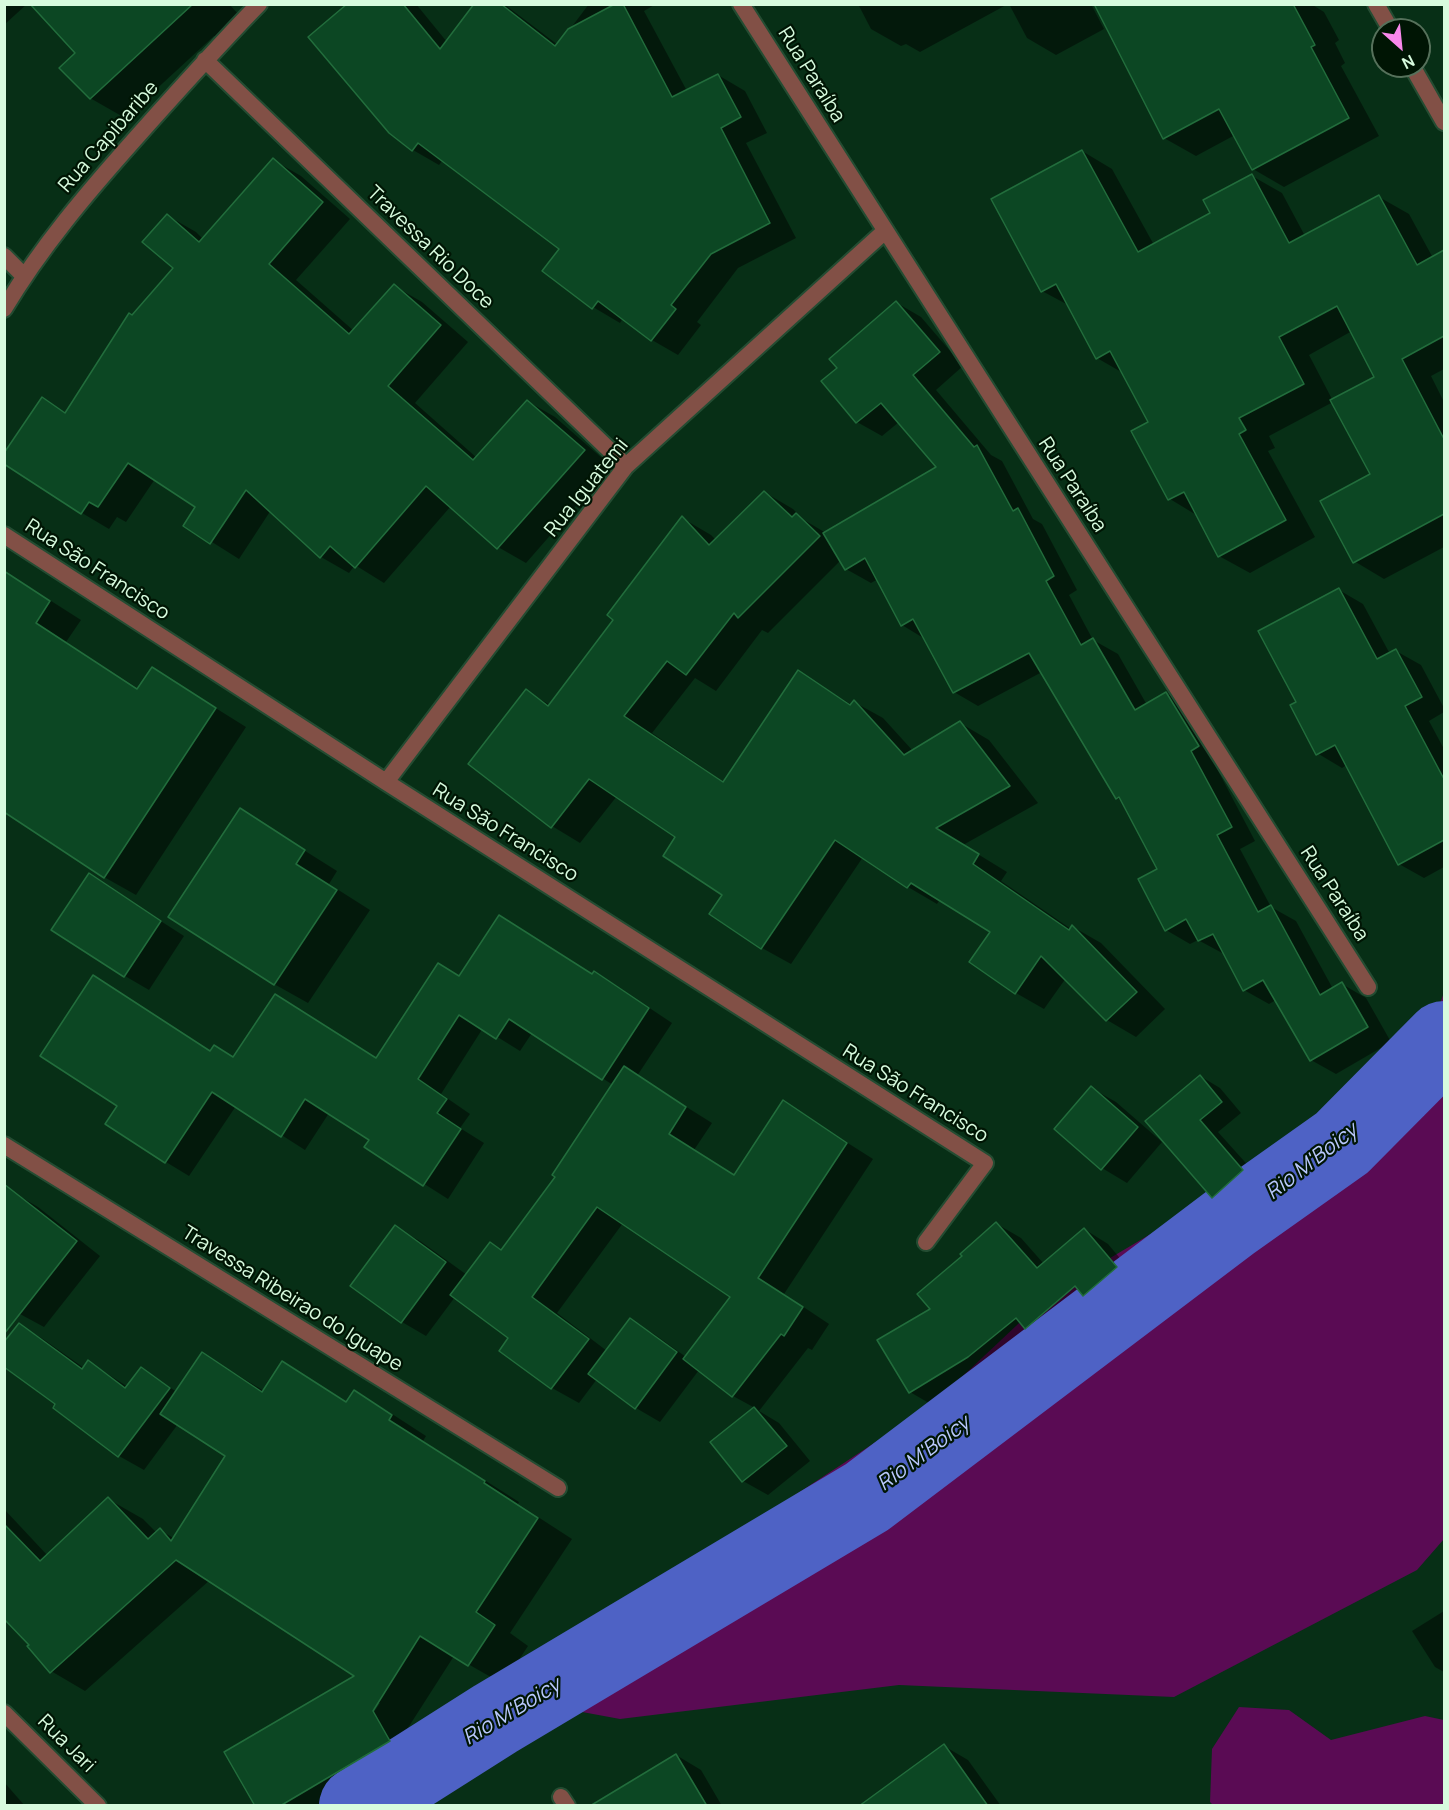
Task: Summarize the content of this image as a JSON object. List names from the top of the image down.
{
  "streets": {
    "street": [
      "Rua Paraíba",
      "Rua Capibaribe",
      "Travessa Rio Doce",
      "Rua Iguatemi",
      "Rua São Francisco",
      "Travessa Ribeirao do Iguape",
      "Rua Jari"
    ]
  },
  "crossings": [
    ["Rua Paraíba", "Rua Iguatemi"],
    ["Rua Capibaribe", "Travessa Rio Doce"],
    ["Travessa Rio Doce", "Rua Iguatemi"],
    ["Rua Iguatemi", "Rua São Francisco"]
  ],
  "water": ["Rio M'Boicy"],
  "north": "bottom right"
}
